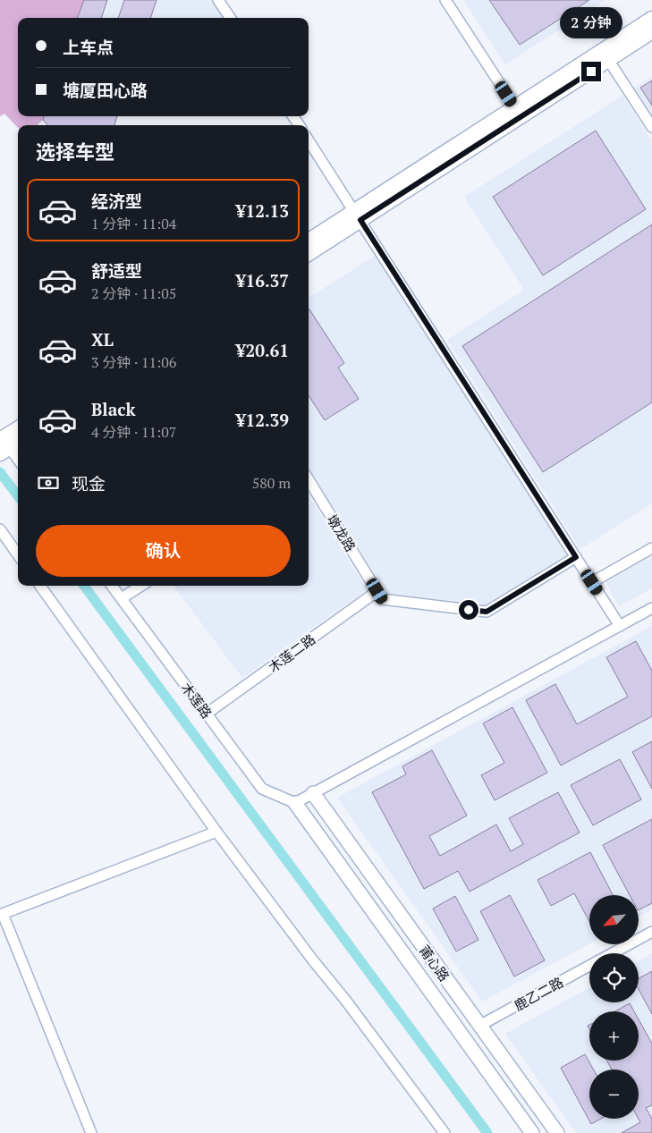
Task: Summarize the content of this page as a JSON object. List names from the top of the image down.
{
  "streets": {
    "street": [
      "墩龙路",
      "木莲二路",
      "木莲路",
      "莆心路",
      "鹿乙二路"
    ]
  },
  "crossings": [
    ["墩龙路", "木莲二路"],
    ["木莲二路", "木莲路"],
    ["木莲路", "莆心路"],
    ["莆心路", "鹿乙二路"]
  ],
  "north": "bottom left",
  "page": {
    "bubble": "2 分钟",
    "banner": ["上车点", "塘厦田心路"],
    "heading": "选择车型",
    "list": [
      {
        "name": "经济型",
        "note": "1 分钟 · 11:04",
        "value": "¥12.13"
      },
      {
        "name": "舒适型",
        "note": "2 分钟 · 11:05",
        "value": "¥16.37"
      },
      {
        "name": "XL",
        "note": "3 分钟 · 11:06",
        "value": "¥20.61"
      },
      {
        "name": "Black",
        "note": "4 分钟 · 11:07",
        "value": "¥12.39"
      }
    ],
    "pay": ["现金", "580 m"],
    "buttons": "确认",
    "map_buttons": ["+", "−"]
  }
}
